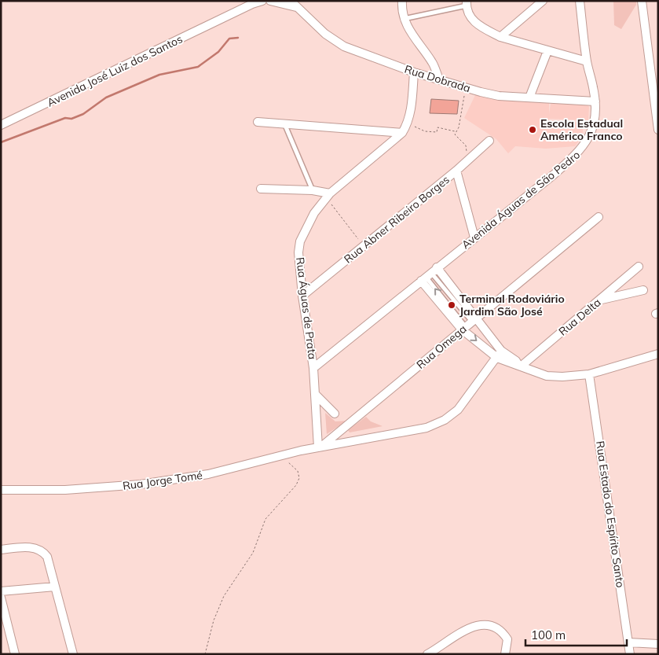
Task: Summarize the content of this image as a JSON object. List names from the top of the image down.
{
  "streets": {
    "street": [
      "Avenida José Luiz dos Santos",
      "Rua Dobrada",
      "Avenida Águas de São Pedro",
      "Rua Abner Ribeiro Borges",
      "Rua Águas de Prata",
      "Rua Delta",
      "Rua Omega",
      "Rua Jorge Tomé",
      "Rua Estado do Espírito Santo"
    ]
  },
  "crossings": [
    ["Rua Dobrada", "Avenida Águas de São Pedro"],
    ["Rua Dobrada", "Rua Águas de Prata"],
    ["Avenida Águas de São Pedro", "Rua Águas de Prata"],
    ["Rua Abner Ribeiro Borges", "Rua Águas de Prata"],
    ["Rua Águas de Prata", "Rua Omega"],
    ["Rua Águas de Prata", "Rua Jorge Tomé"],
    ["Rua Omega", "Rua Jorge Tomé"]
  ],
  "places": ["Escola Estadual Américo Franco", "Terminal Rodoviário Jardim São José"],
  "scale_bar": "100 m"
}
